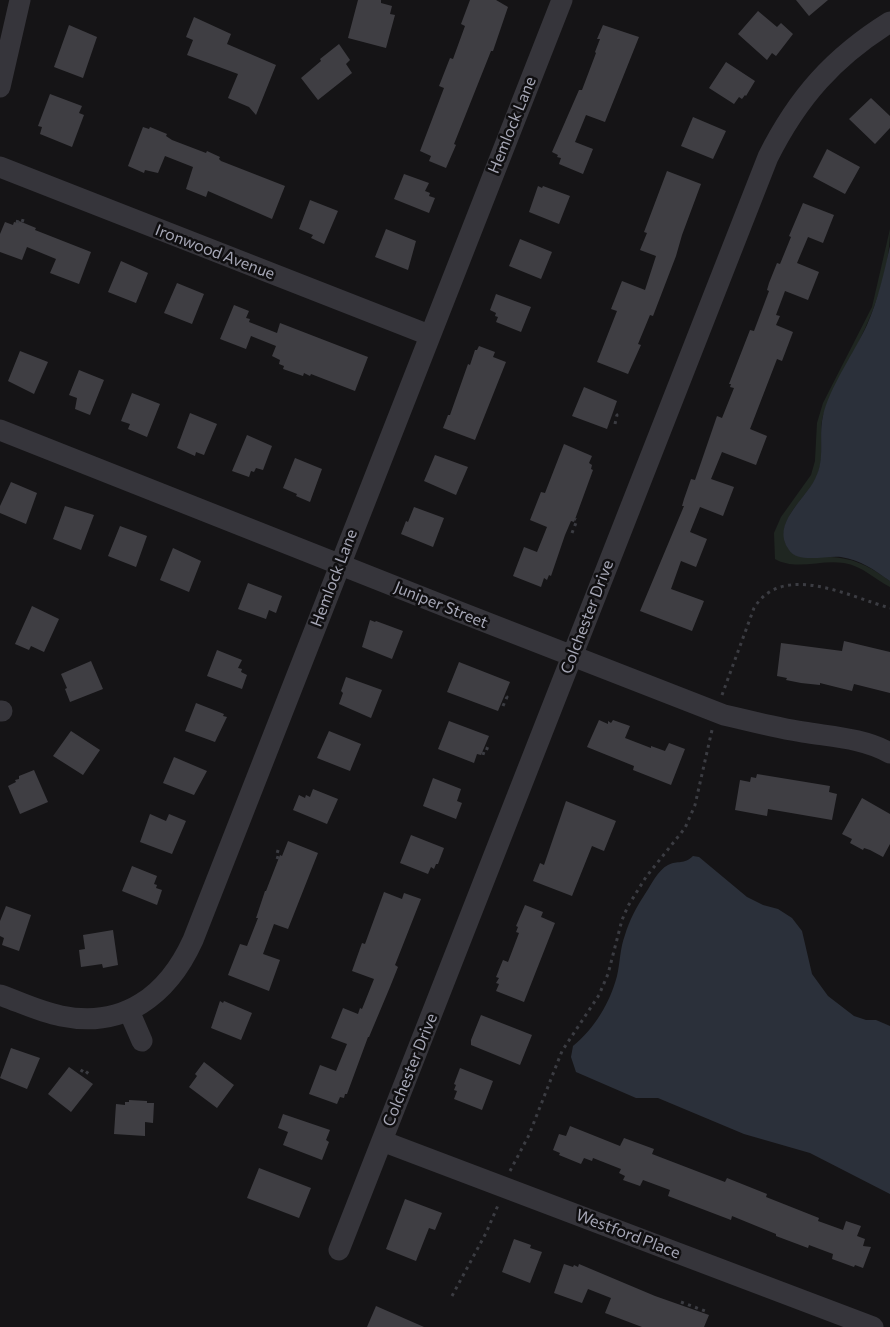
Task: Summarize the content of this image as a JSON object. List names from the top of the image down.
{
  "streets": {
    "street": [
      "Hemlock Lane",
      "Ironwood Avenue",
      "Juniper Street",
      "Colchester Drive",
      "Westford Place"
    ]
  },
  "crossings": [
    ["Hemlock Lane", "Ironwood Avenue"],
    ["Hemlock Lane", "Juniper Street"],
    ["Juniper Street", "Colchester Drive"],
    ["Colchester Drive", "Westford Place"]
  ]
}
